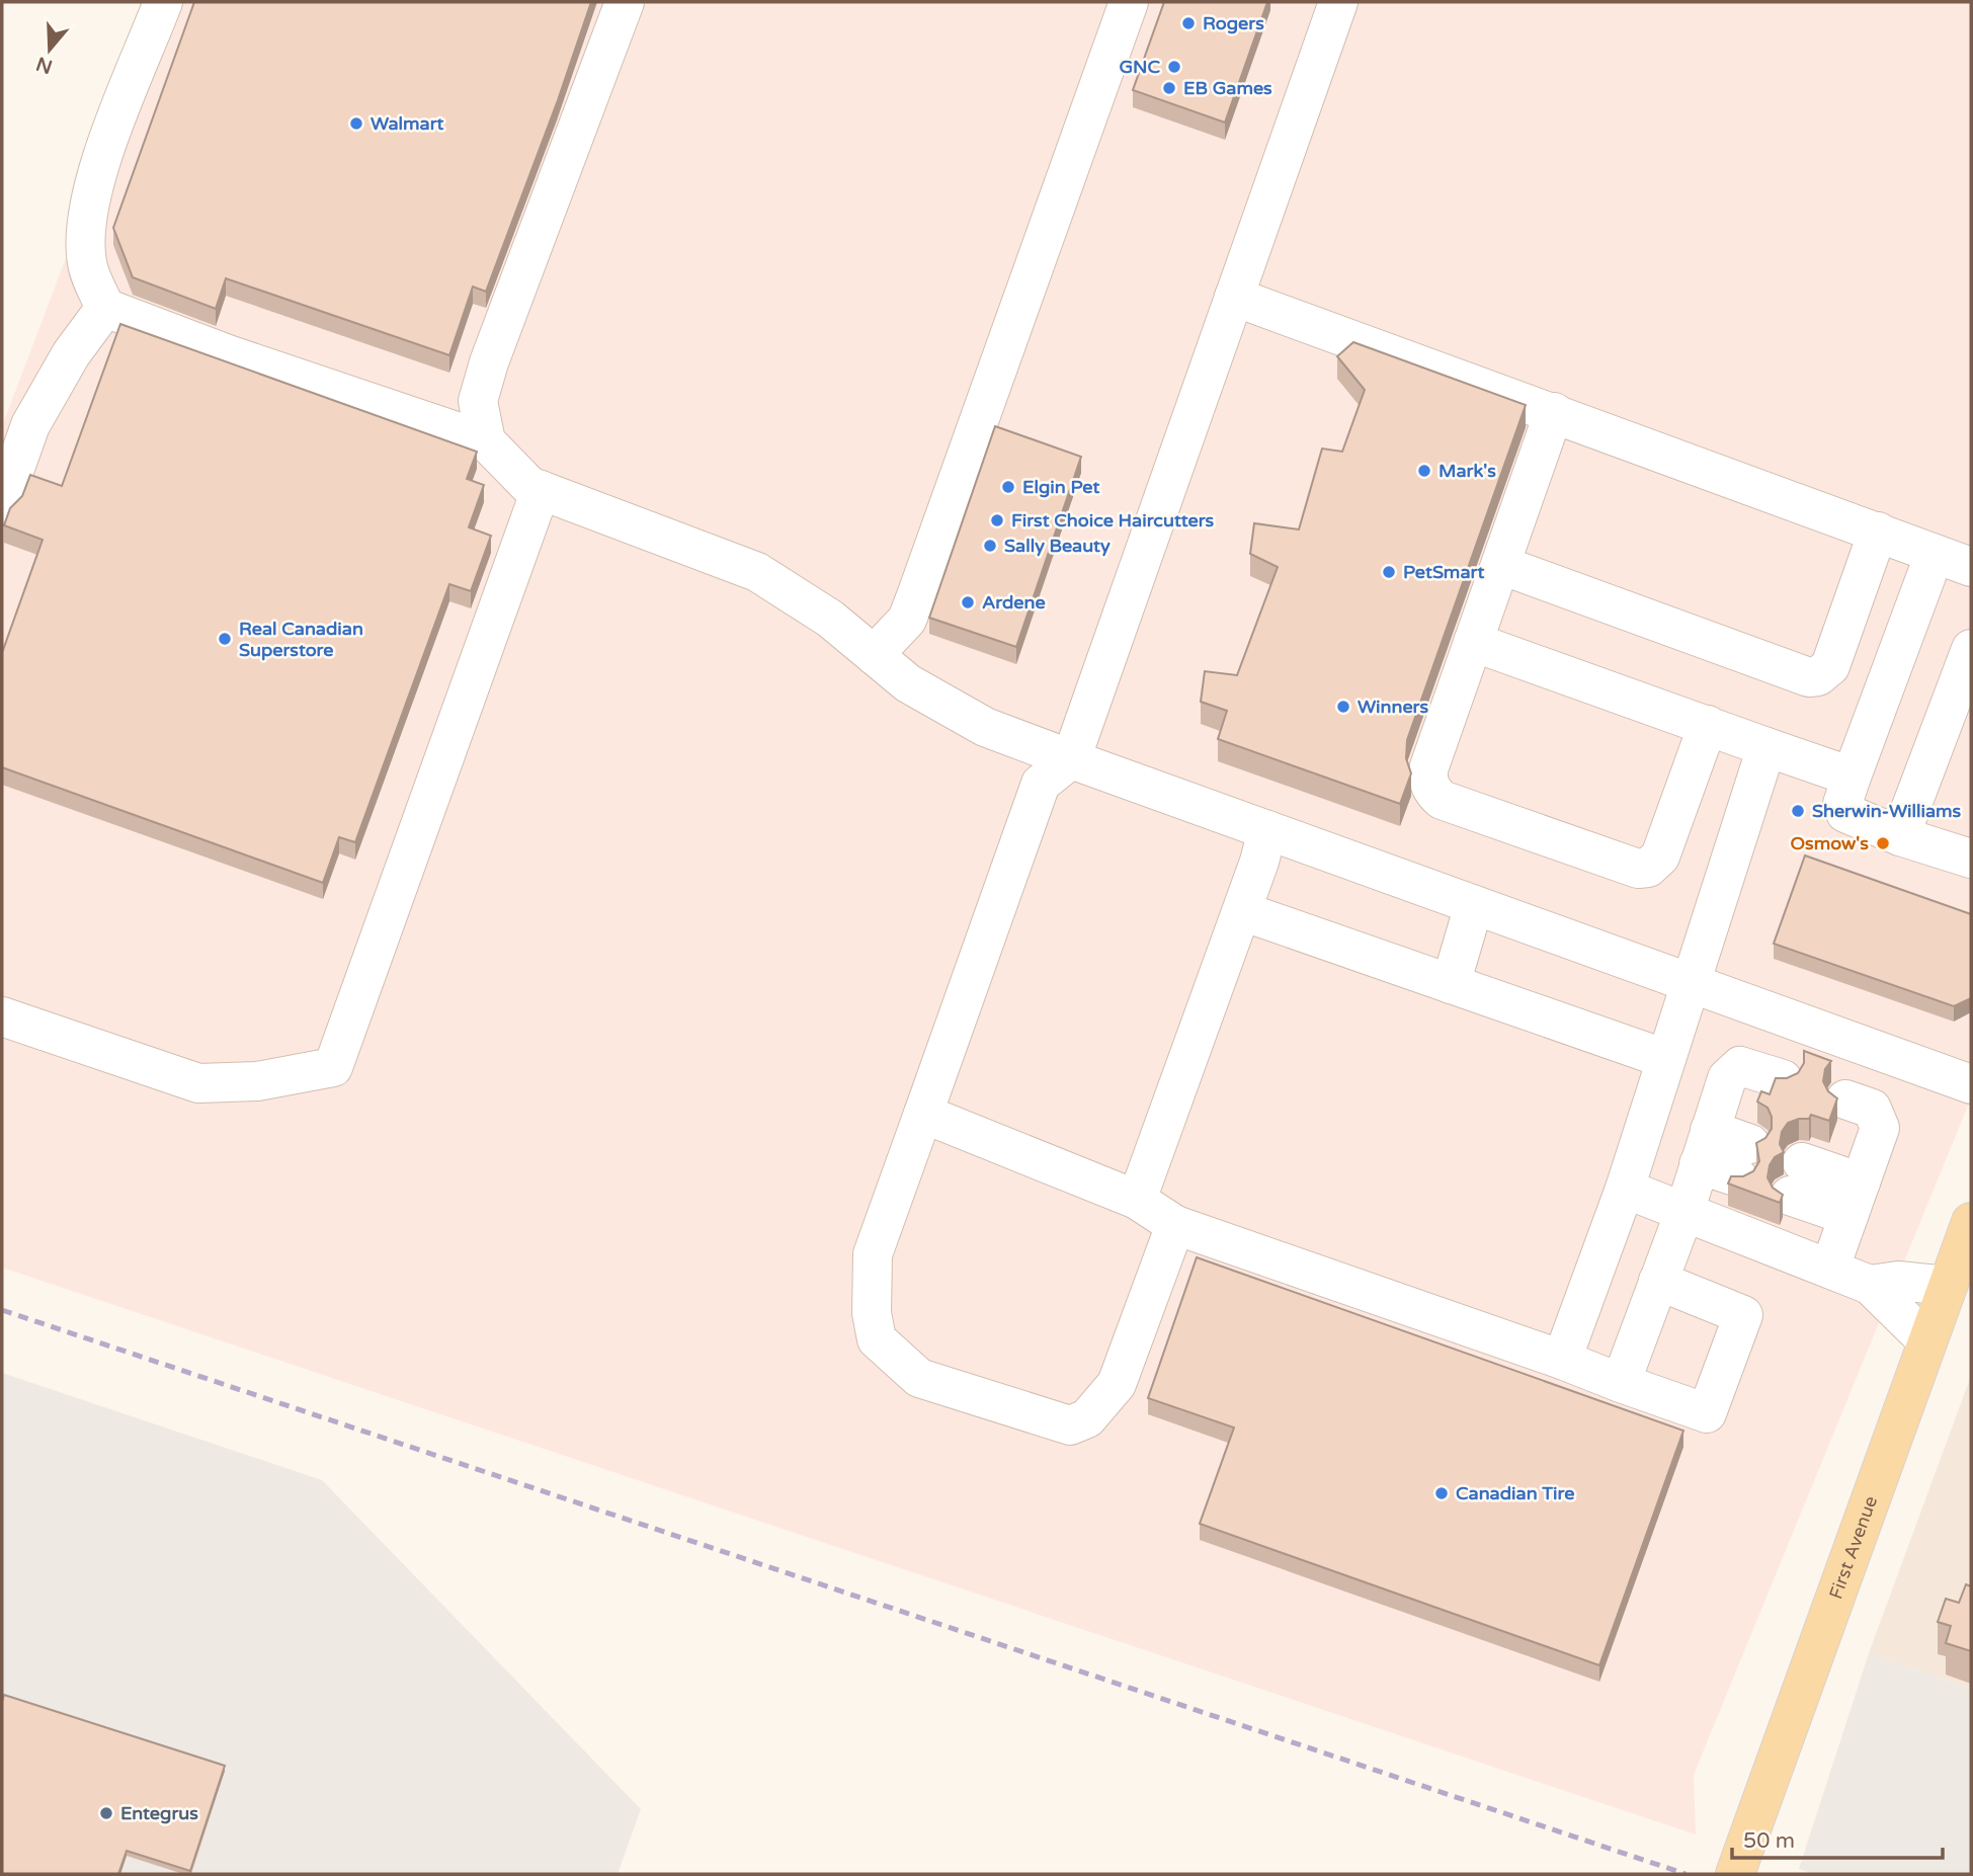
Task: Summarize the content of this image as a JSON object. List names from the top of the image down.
{
  "streets": {
    "main road": ["First Avenue"]
  },
  "places": [
    "Rogers",
    "GNC",
    "EB Games",
    "Walmart",
    "Mark's",
    "Elgin Pet",
    "First Choice Haircutters",
    "Sally Beauty",
    "PetSmart",
    "Ardene",
    "Real Canadian Superstore",
    "Winners",
    "Sherwin-Williams",
    "Osmow's",
    "Canadian Tire",
    "Entegrus"
  ],
  "scale_bar": "50 m",
  "north": "bottom"
}
